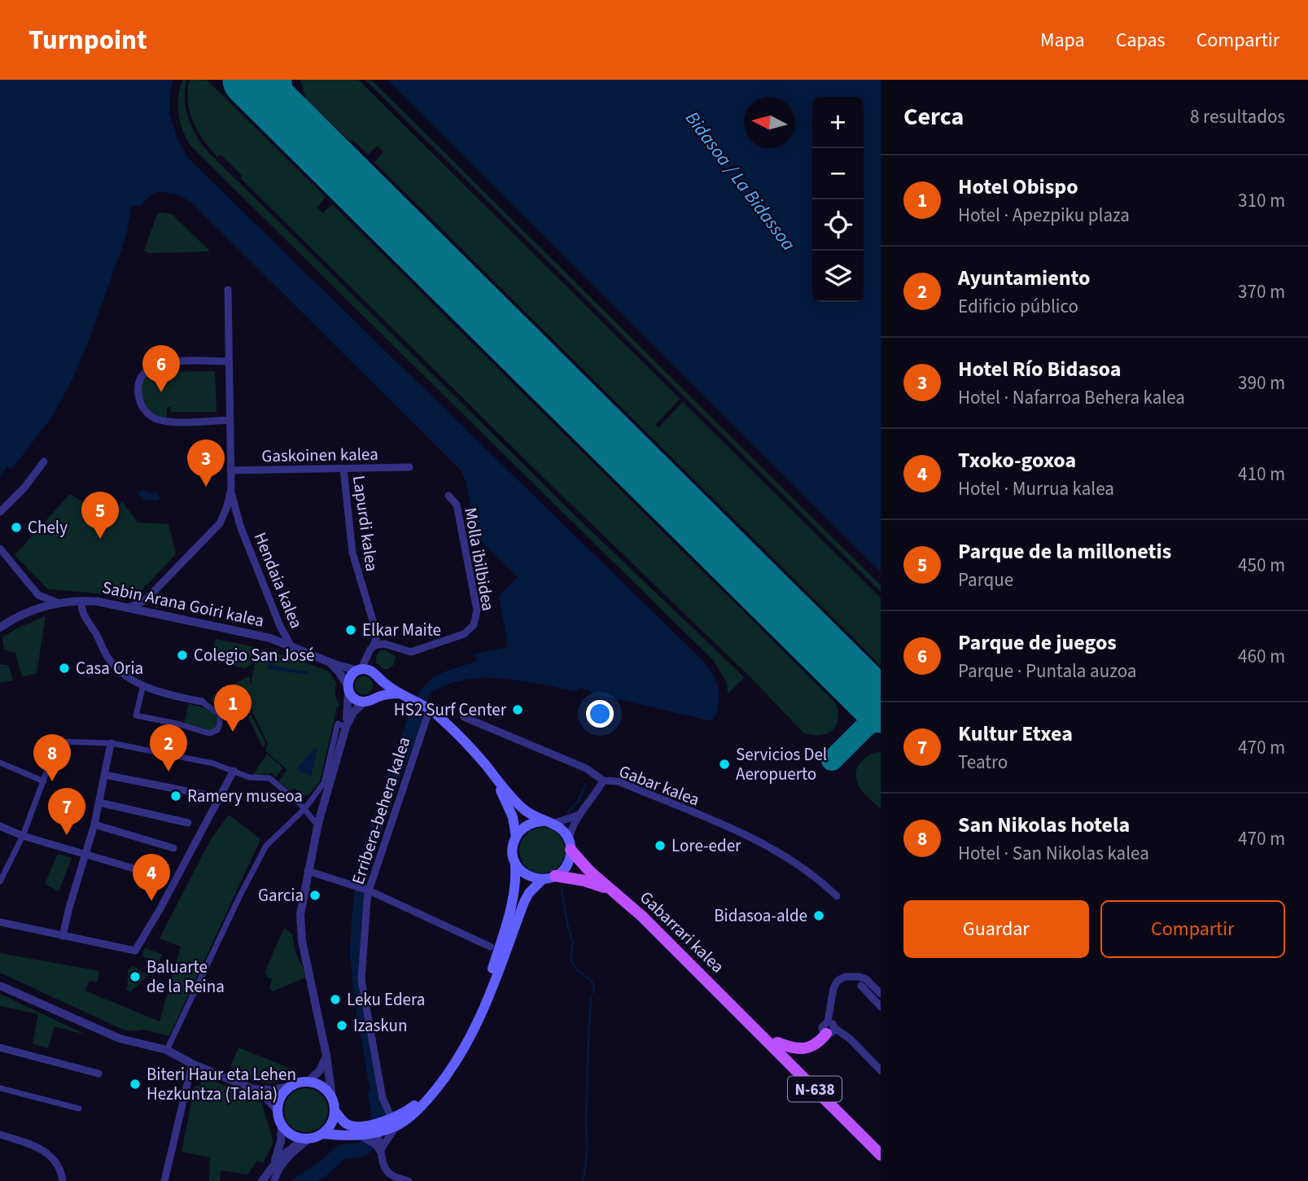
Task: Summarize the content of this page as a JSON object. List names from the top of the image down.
{
  "streets": {
    "main road": ["Gabarrari kalea", "N-638"],
    "street": [
      "Gaskoinen kalea",
      "Lapurdi kalea",
      "Molla ibilbidea",
      "Hendaia kalea",
      "Sabin Arana Goiri kalea",
      "Gabar kalea",
      "Erribera-behera kalea"
    ]
  },
  "crossings": [
    ["Gaskoinen kalea", "Lapurdi kalea"],
    ["Lapurdi kalea", "Molla ibilbidea"],
    ["Hendaia kalea", "Sabin Arana Goiri kalea"],
    ["Gabarrari kalea", "N-638"]
  ],
  "water": ["Bidasoa / La Bidassoa"],
  "places": [
    "Chely",
    "Elkar Maite",
    "Colegio San José",
    "Casa Oria",
    "HS2 Surf Center",
    "Servicios Del Aeropuerto",
    "Ramery museoa",
    "Lore-eder",
    "Garcia",
    "Bidasoa-alde",
    "Baluarte de la Reina",
    "Leku Edera",
    "Izaskun",
    "Biteri Haur eta Lehen Hezkuntza (Talaia)"
  ],
  "north": "left",
  "page": {
    "header": "Turnpoint",
    "nav": ["Mapa", "Capas", "Compartir"],
    "heading": ["Cerca", "8 resultados"],
    "map_buttons": ["+", "−"],
    "list": [
      {
        "mark": "1",
        "name": "Hotel Obispo",
        "note": "Hotel · Apezpiku plaza",
        "value": "310 m"
      },
      {
        "mark": "2",
        "name": "Ayuntamiento",
        "note": "Edificio público",
        "value": "370 m"
      },
      {
        "mark": "3",
        "name": "Hotel Río Bidasoa",
        "note": "Hotel · Nafarroa Behera kalea",
        "value": "390 m"
      },
      {
        "mark": "4",
        "name": "Txoko-goxoa",
        "note": "Hotel · Murrua kalea",
        "value": "410 m"
      },
      {
        "mark": "5",
        "name": "Parque de la millonetis",
        "note": "Parque",
        "value": "450 m"
      },
      {
        "mark": "6",
        "name": "Parque de juegos",
        "note": "Parque · Puntala auzoa",
        "value": "460 m"
      },
      {
        "mark": "7",
        "name": "Kultur Etxea",
        "note": "Teatro",
        "value": "470 m"
      },
      {
        "mark": "8",
        "name": "San Nikolas hotela",
        "note": "Hotel · San Nikolas kalea",
        "value": "470 m"
      }
    ],
    "pins": [
      "6",
      "3",
      "5",
      "1",
      "2",
      "8",
      "7",
      "4"
    ],
    "buttons": ["Guardar", "Compartir"]
  }
}
